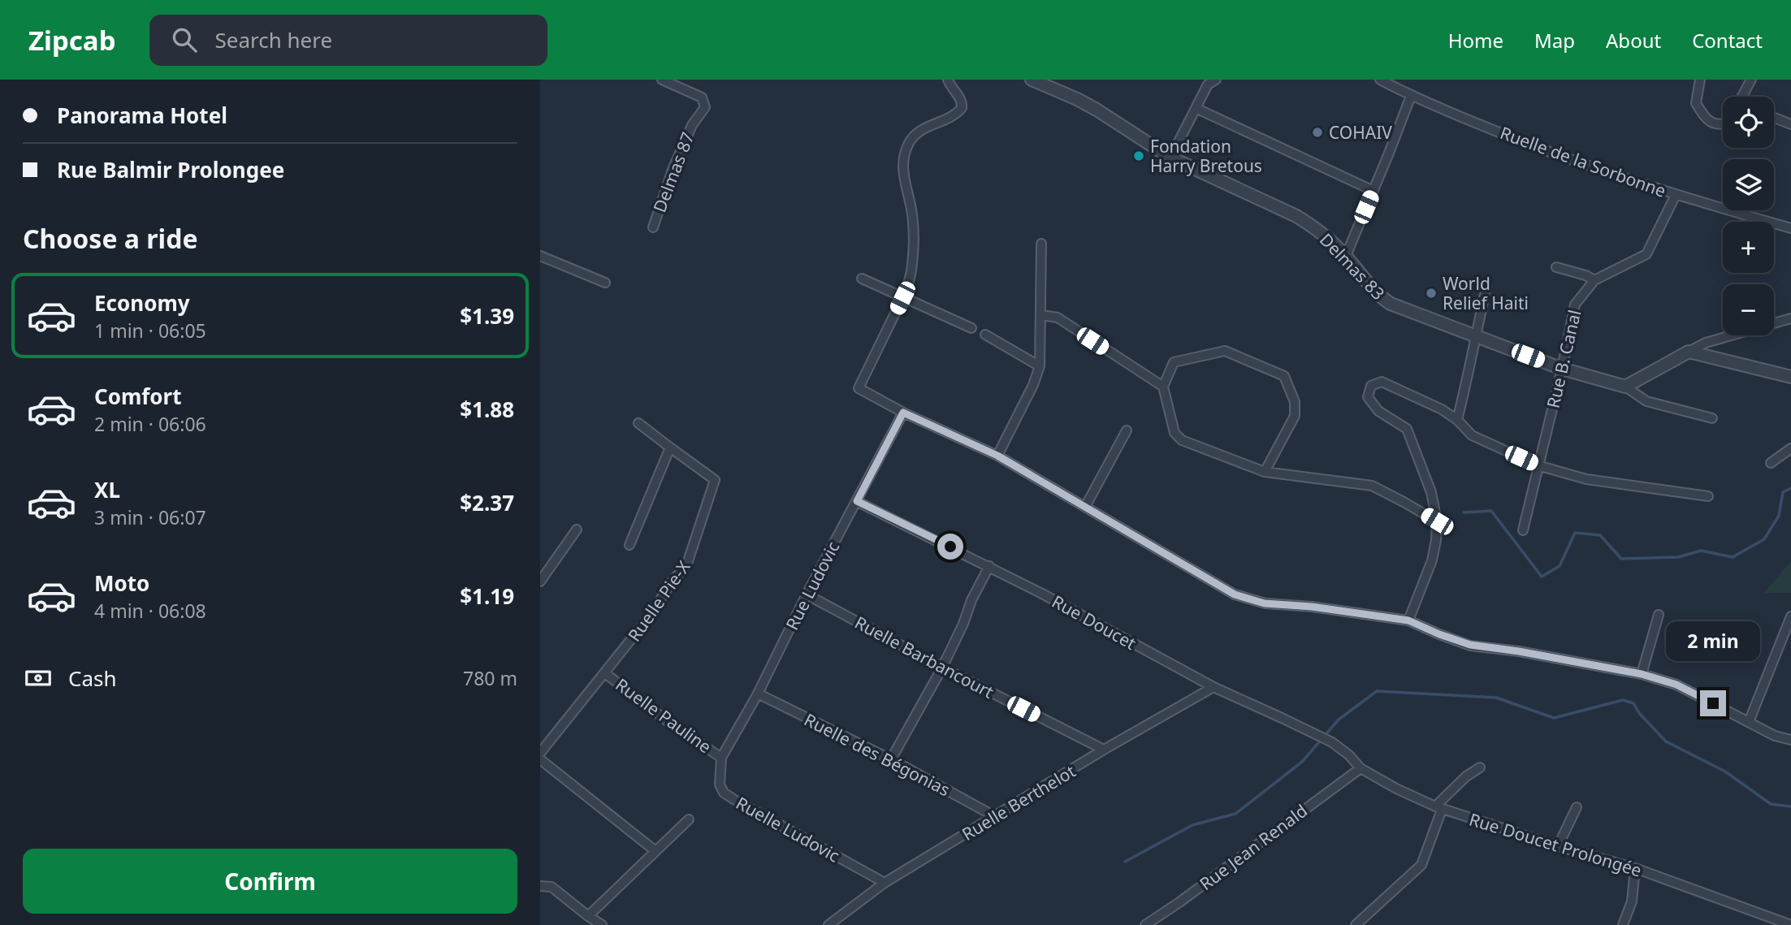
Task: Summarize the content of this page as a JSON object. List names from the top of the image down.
{
  "streets": {
    "street": [
      "Ruelle de la Sorbonne",
      "Delmas 87",
      "Delmas 83",
      "Rue B. Canal",
      "Rue Ludovic",
      "Ruelle Pie-X",
      "Rue Doucet",
      "Ruelle Barbancourt",
      "Ruelle Pauline",
      "Ruelle des Bégonias",
      "Ruelle Berthelot",
      "Ruelle Ludovic",
      "Rue Doucet Prolongée",
      "Rue Jean Renald"
    ]
  },
  "crossings": [
    ["Ruelle de la Sorbonne", "Rue B. Canal"],
    ["Delmas 83", "Rue B. Canal"],
    ["Rue Ludovic", "Rue Doucet"],
    ["Rue Ludovic", "Ruelle Barbancourt"],
    ["Rue Ludovic", "Ruelle Pauline"],
    ["Rue Ludovic", "Ruelle des Bégonias"],
    ["Rue Ludovic", "Ruelle Ludovic"],
    ["Ruelle Pie-X", "Ruelle Pauline"],
    ["Rue Doucet", "Ruelle Berthelot"],
    ["Rue Doucet", "Rue Doucet Prolongée"],
    ["Ruelle Barbancourt", "Ruelle Berthelot"],
    ["Ruelle Pauline", "Ruelle Ludovic"],
    ["Ruelle des Bégonias", "Ruelle Berthelot"],
    ["Ruelle Berthelot", "Ruelle Ludovic"],
    ["Rue Doucet Prolongée", "Rue Jean Renald"]
  ],
  "places": ["COHAIV", "Fondation Harry Bretous", "World Relief Haiti"],
  "page": {
    "header": "Zipcab",
    "search": "Search here",
    "nav": [
      "Home",
      "Map",
      "About",
      "Contact"
    ],
    "banner": ["Panorama Hotel", "Rue Balmir Prolongee"],
    "map_buttons": ["+", "−"],
    "heading": "Choose a ride",
    "list": [
      {
        "name": "Economy",
        "note": "1 min · 06:05",
        "value": "$1.39"
      },
      {
        "name": "Comfort",
        "note": "2 min · 06:06",
        "value": "$1.88"
      },
      {
        "name": "XL",
        "note": "3 min · 06:07",
        "value": "$2.37"
      },
      {
        "name": "Moto",
        "note": "4 min · 06:08",
        "value": "$1.19"
      }
    ],
    "bubble": "2 min",
    "pay": ["Cash", "780 m"],
    "buttons": "Confirm"
  }
}
